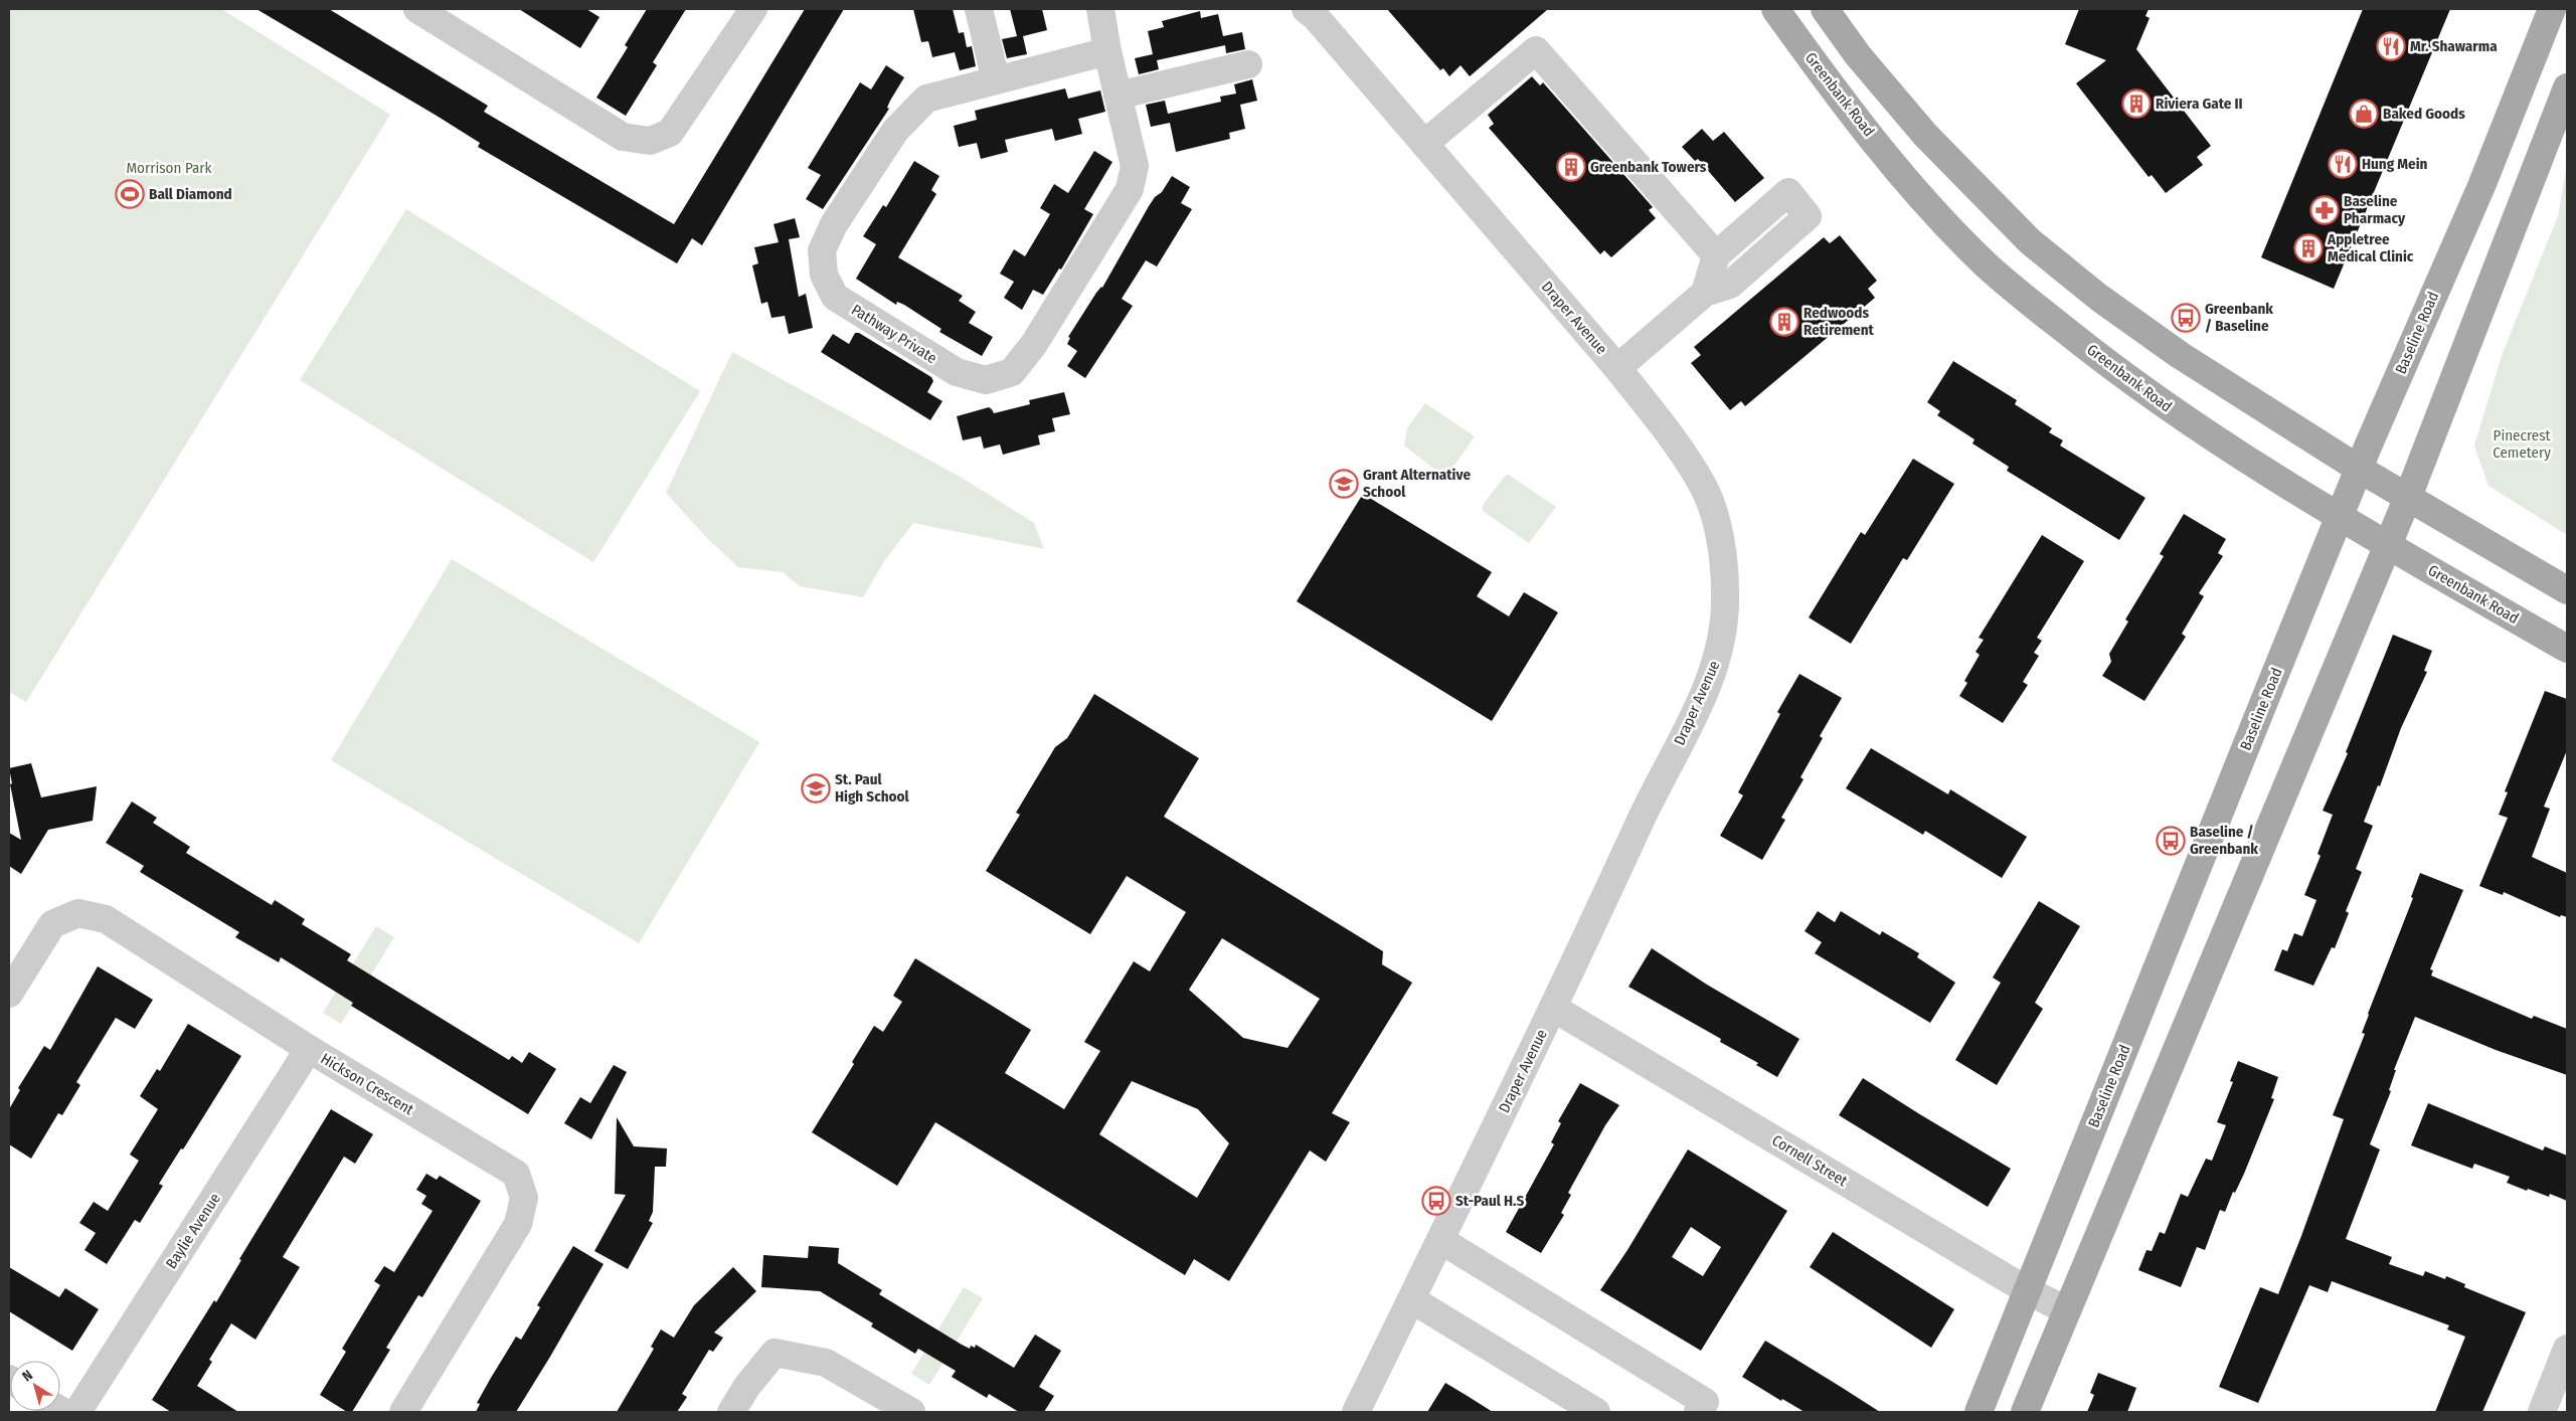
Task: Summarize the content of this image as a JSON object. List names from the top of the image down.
{
  "streets": {
    "main road": ["Greenbank Road", "Baseline Road"],
    "street": [
      "Draper Avenue",
      "Pathway Private",
      "Hickson Crescent",
      "Cornell Street",
      "Baylie Avenue"
    ]
  },
  "crossings": [
    ["Greenbank Road", "Baseline Road"],
    ["Draper Avenue", "Cornell Street"],
    ["Baseline Road", "Cornell Street"],
    ["Hickson Crescent", "Baylie Avenue"]
  ],
  "parks": ["Morrison Park", "Pinecrest Cemetery"],
  "places": {
    "restaurant": ["Mr. Shawarma", "Hung Mein"],
    "building": [
      "Riviera Gate II",
      "Greenbank Towers",
      "Appletree Medical Clinic",
      "Redwoods Retirement"
    ],
    "shop": ["Baked Goods"],
    "sports": ["Ball Diamond"],
    "pharmacy": ["Baseline Pharmacy"],
    "bus stop": ["Greenbank / Baseline", "Baseline / Greenbank", "St-Paul H.S"],
    "school or university": ["Grant Alternative School", "St. Paul High School"]
  },
  "north": "top left"
}
